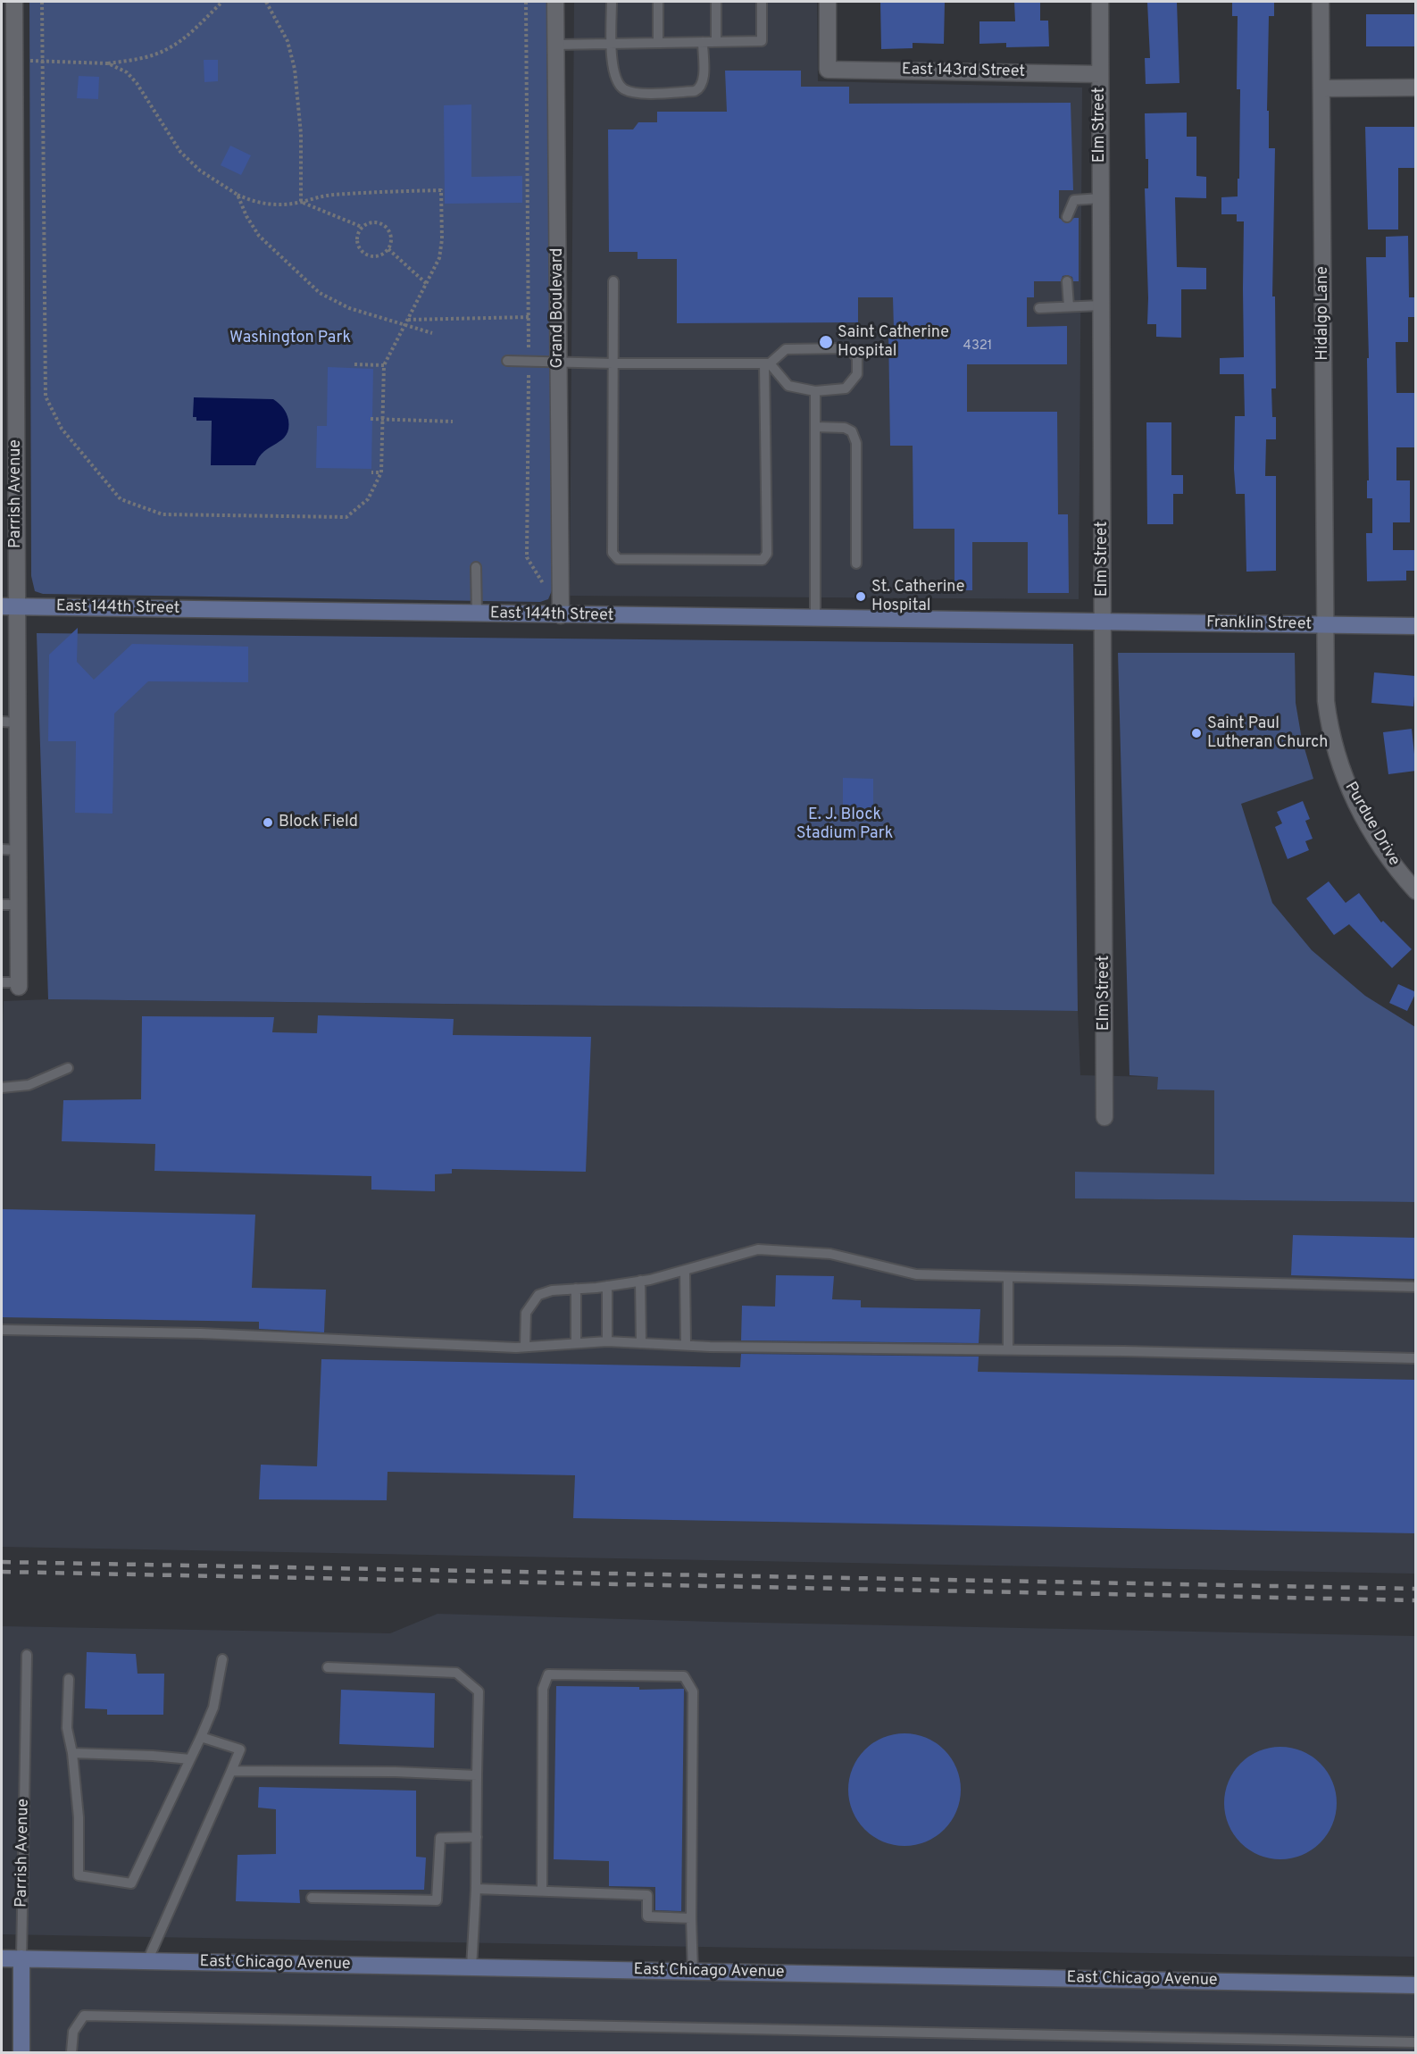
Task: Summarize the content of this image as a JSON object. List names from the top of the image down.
{
  "streets": {
    "street": [
      "East 143rd Street",
      "Elm Street",
      "Grand Boulevard",
      "Hidalgo Lane",
      "Parrish Avenue",
      "East 144th Street",
      "Franklin Street",
      "Purdue Drive",
      "East Chicago Avenue"
    ]
  },
  "crossings": [
    ["East 143rd Street", "Elm Street"],
    ["Elm Street", "East 144th Street"],
    ["Elm Street", "Franklin Street"],
    ["Grand Boulevard", "East 144th Street"],
    ["Hidalgo Lane", "Franklin Street"],
    ["Hidalgo Lane", "Purdue Drive"],
    ["Parrish Avenue", "East 144th Street"],
    ["Parrish Avenue", "East Chicago Avenue"],
    ["East 144th Street", "Franklin Street"],
    ["Franklin Street", "Purdue Drive"]
  ],
  "parks": ["Washington Park", "E. J. Block Stadium Park"],
  "places": [
    "Saint Catherine Hospital",
    "St. Catherine Hospital",
    "Saint Paul Lutheran Church",
    "Block Field"
  ],
  "house_numbers": ["4321"]
}
